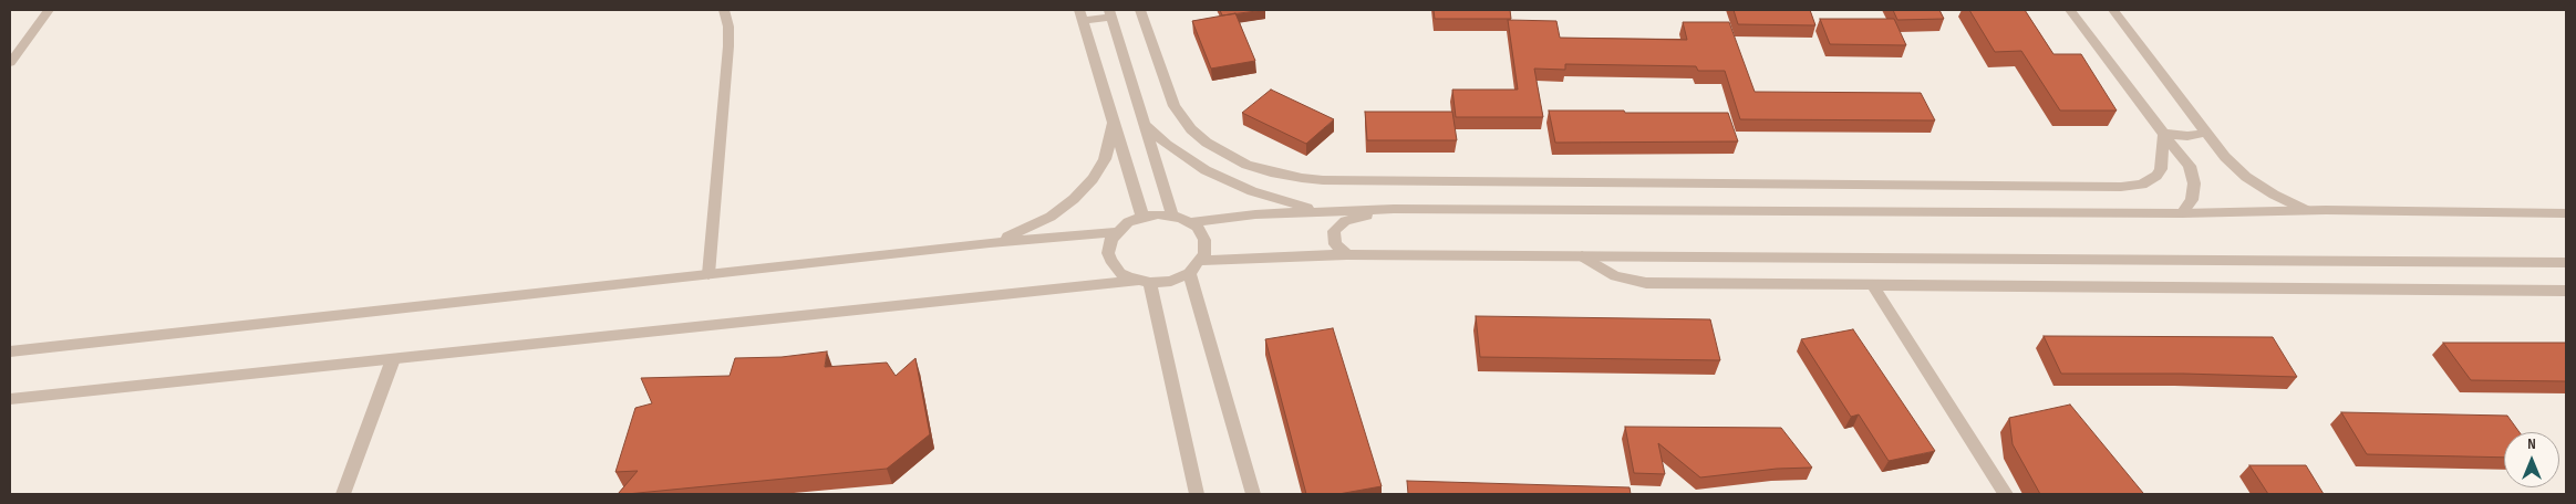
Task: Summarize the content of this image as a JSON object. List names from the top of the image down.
{
  "north": "top"
}
